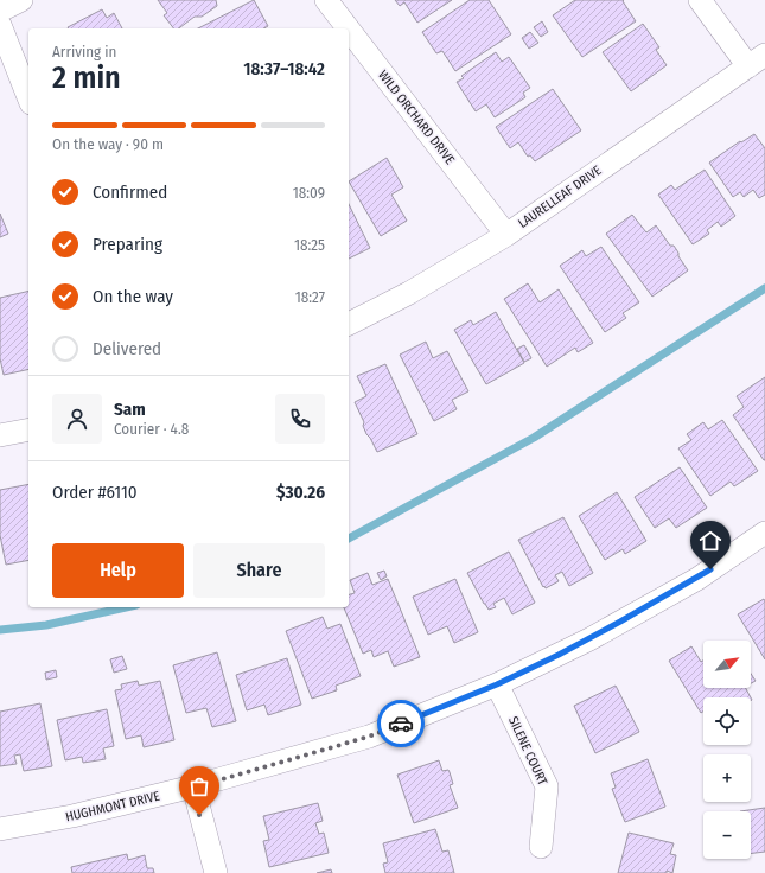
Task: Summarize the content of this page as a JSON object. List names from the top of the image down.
{
  "streets": {
    "street": [
      "WILD ORCHARD DRIVE",
      "LAURELLEAF DRIVE",
      "SILENE COURT",
      "HUGHMONT DRIVE"
    ]
  },
  "crossings": [
    ["WILD ORCHARD DRIVE", "LAURELLEAF DRIVE"],
    ["SILENE COURT", "HUGHMONT DRIVE"]
  ],
  "north": "top right",
  "page": {
    "heading": ["2 min", "Arriving in", "18:37–18:42"],
    "panel": [
      "Sam",
      "Courier · 4.8",
      "Order #6110",
      "$30.26"
    ],
    "bar": "On the way · 90 m",
    "list": [
      ["Confirmed", "18:09"],
      ["Preparing", "18:25"],
      ["On the way", "18:27"],
      "Delivered"
    ],
    "buttons": ["Help", "Share"],
    "map_buttons": ["+", "−"]
  }
}
